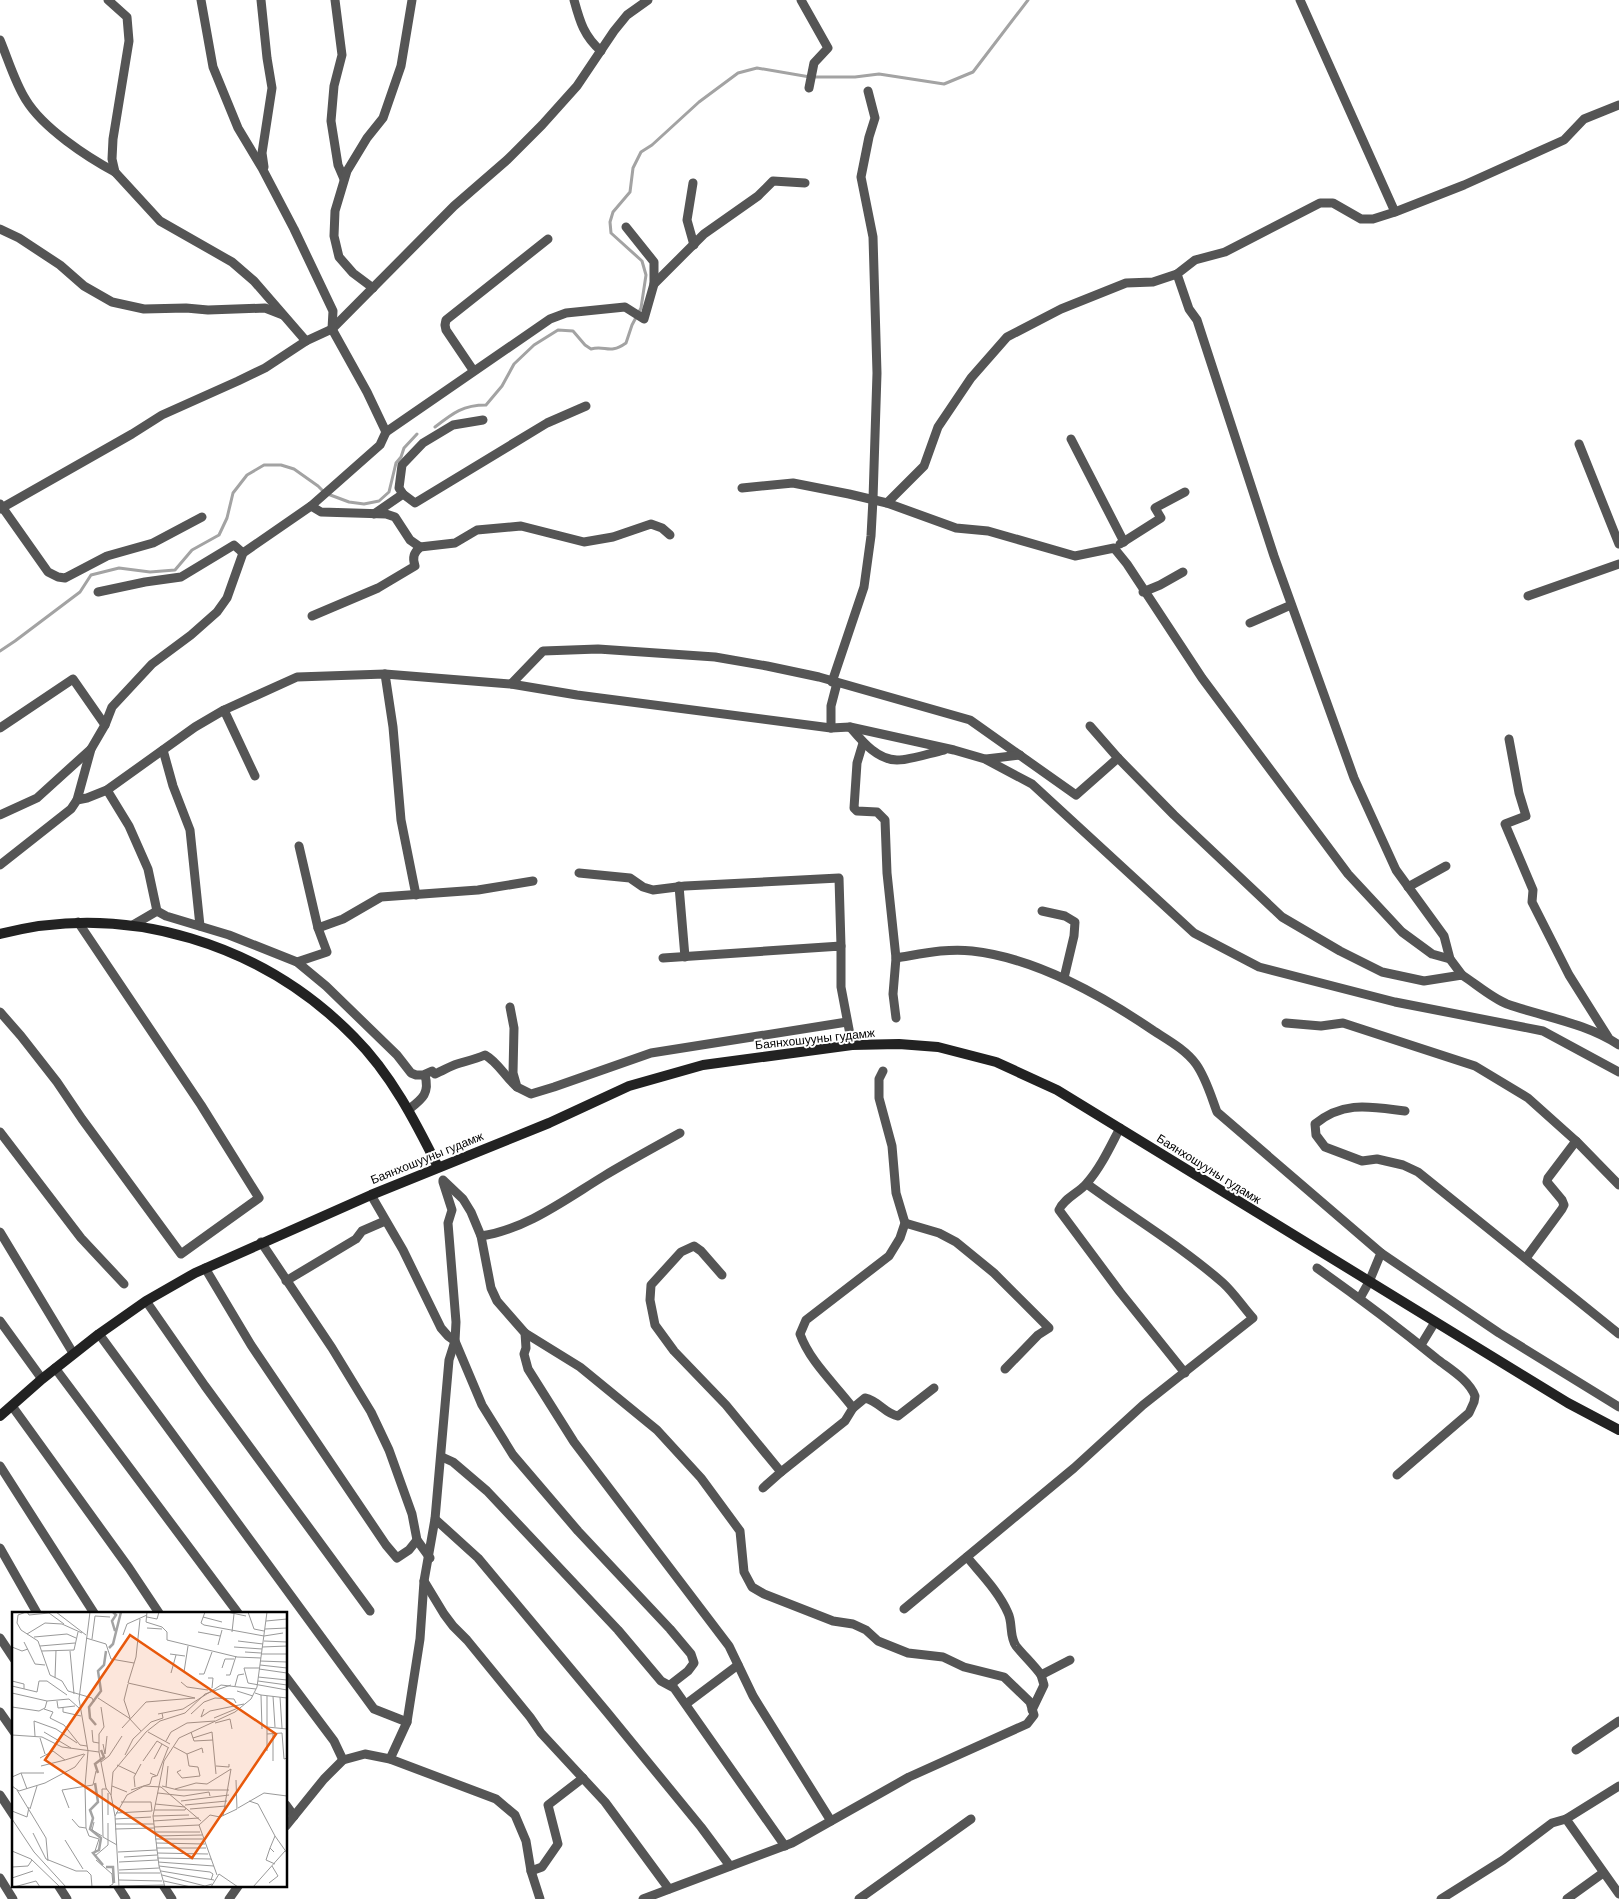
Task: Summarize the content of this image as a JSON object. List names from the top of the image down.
{
  "streets": {
    "main road": ["Баянхошууны гудамж"]
  }
}
